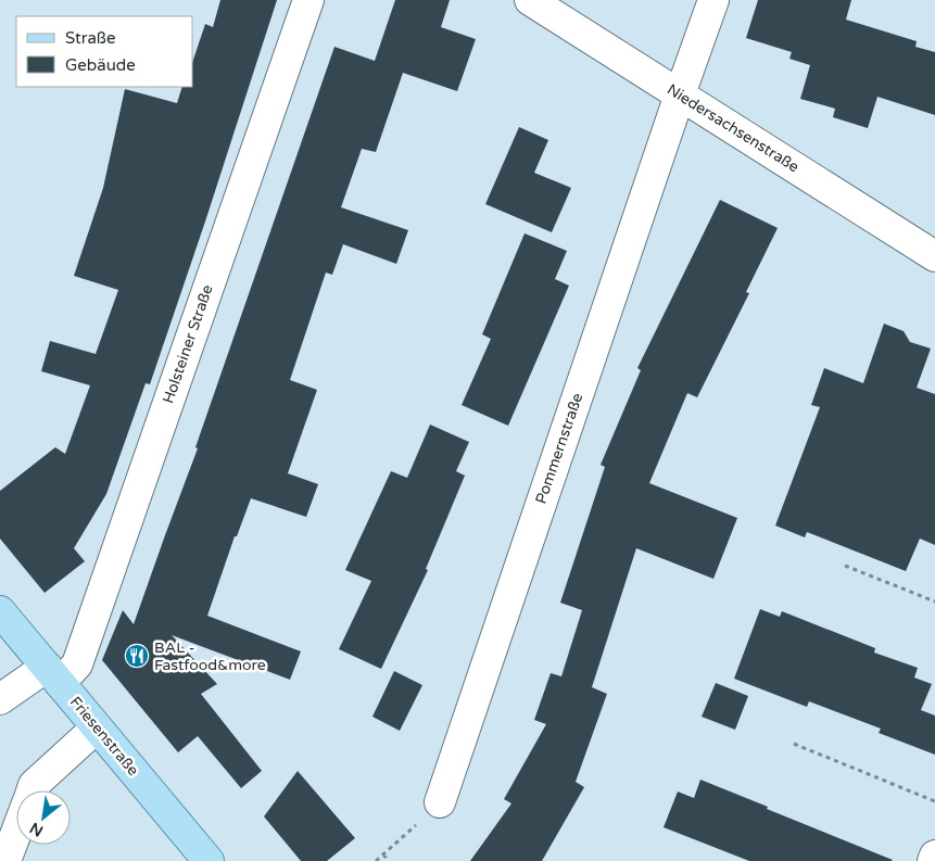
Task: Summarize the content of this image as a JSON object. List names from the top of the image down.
{
  "streets": {
    "main road": ["Friesenstraße"],
    "street": ["Niedersachsenstraße", "Holsteiner Straße", "Pommernstraße"]
  },
  "crossings": [
    ["Niedersachsenstraße", "Pommernstraße"],
    ["Holsteiner Straße", "Friesenstraße"]
  ],
  "places": {
    "restaurant": ["BAL - Fastfood&more"]
  },
  "legend": ["Straße", "Gebäude"],
  "north": "bottom left"
}
